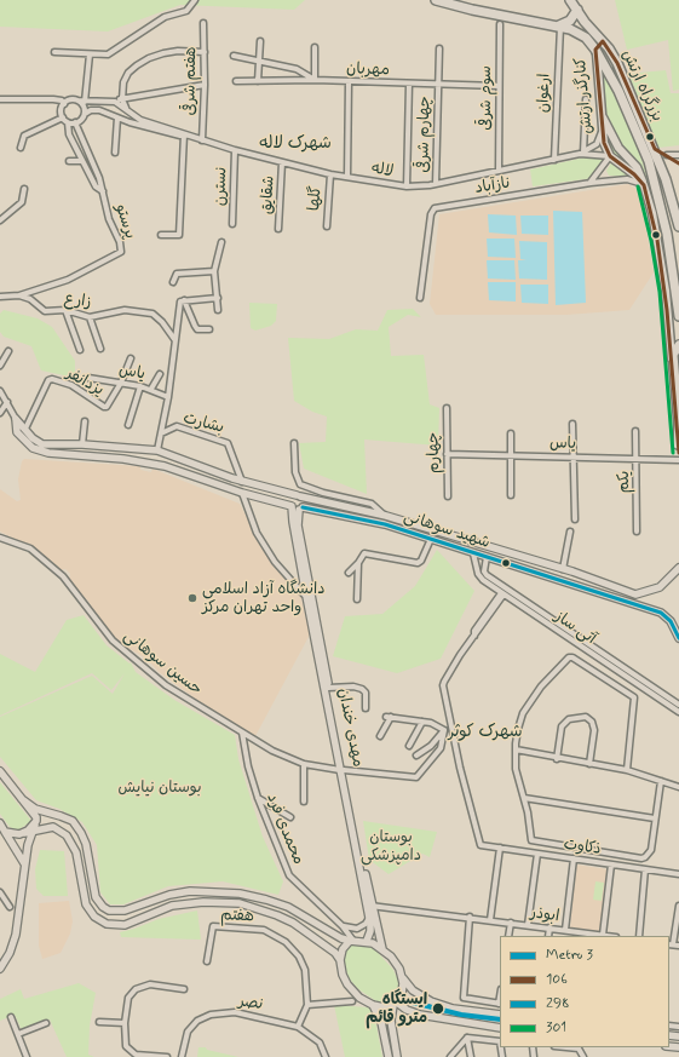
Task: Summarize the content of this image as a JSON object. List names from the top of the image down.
{
  "streets": {
    "highway": ["بزرگراه ارتش", "کنارگذر ارتش"],
    "main road": ["شهید سوهانی", "مهدی خندان"],
    "street": [
      "مهربان",
      "هفتم شرقی",
      "ارغوان",
      "سوم شرقی",
      "چهارم شرقی",
      "لاله",
      "نسترن",
      "نازآباد",
      "شقایق",
      "گلها",
      "پرستو",
      "زارع",
      "یاس",
      "یزدانفر",
      "بشارت",
      "چهارم",
      "یکم",
      "آتی ساز",
      "حسین سوهانی",
      "محمدی فرد",
      "ذکاوت",
      "ابوذر",
      "هفتم",
      "نصر"
    ]
  },
  "crossings": [
    ["مهربان", "سوم شرقی"],
    ["مهربان", "چهارم شرقی"],
    ["هفتم شرقی", "لاله"],
    ["بزرگراه ارتش", "کنارگذر ارتش"],
    ["ارغوان", "کنارگذر ارتش"],
    ["ارغوان", "لاله"],
    ["کنارگذر ارتش", "لاله"],
    ["سوم شرقی", "لاله"],
    ["چهارم شرقی", "لاله"],
    ["لاله", "نسترن"],
    ["لاله", "شقایق"],
    ["لاله", "گلها"],
    ["لاله", "پرستو"],
    ["پرستو", "زارع"],
    ["زارع", "بشارت"],
    ["یاس", "یزدانفر"],
    ["یاس", "بشارت"],
    ["یاس", "چهارم"],
    ["یاس", "یکم"],
    ["یزدانفر", "شهید سوهانی"],
    ["بشارت", "شهید سوهانی"],
    ["شهید سوهانی", "آتی ساز"],
    ["شهید سوهانی", "مهدی خندان"],
    ["آتی ساز", "ذکاوت"],
    ["حسین سوهانی", "مهدی خندان"],
    ["حسین سوهانی", "محمدی فرد"],
    ["مهدی خندان", "محمدی فرد"],
    ["مهدی خندان", "ابوذر"],
    ["هفتم", "نصر"]
  ],
  "districts": ["شهرک لاله", "شهرک کوثر"],
  "parks": ["بوستان نیایش", "بوستان دامپزشکی"],
  "places": ["دانشگاه آزاد اسلامی واحد تهران مرکز", "ایستگاه مترو قائم"],
  "lines": [
    "transit line 106",
    "transit line 301",
    "transit line 298",
    "metro line 3"
  ],
  "legend": [
    "Metro 3",
    "106",
    "298",
    "301"
  ]
}
